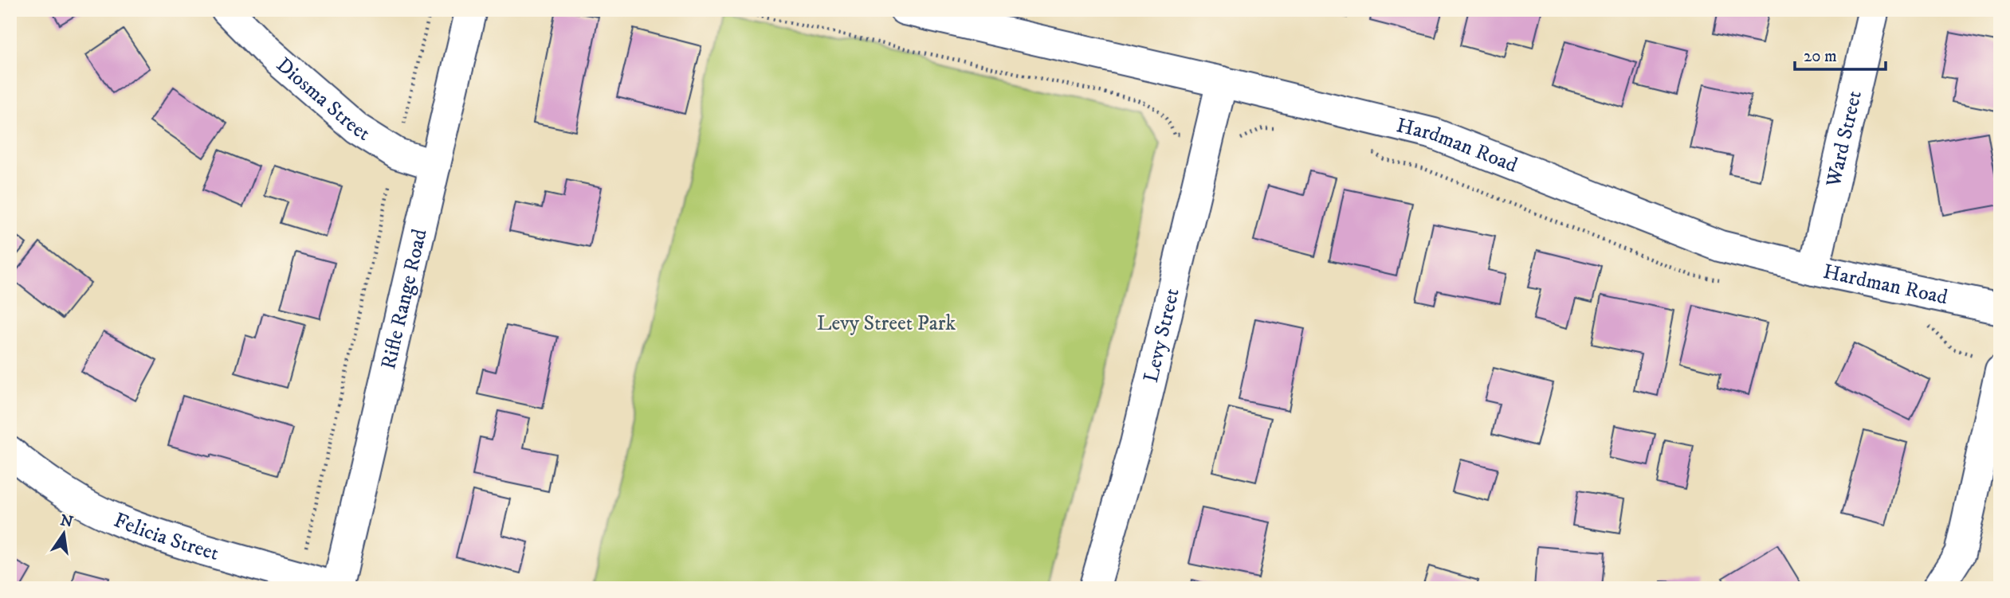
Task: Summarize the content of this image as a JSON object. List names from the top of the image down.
{
  "streets": {
    "street": [
      "Diosma Street",
      "Ward Street",
      "Hardman Road",
      "Rifle Range Road",
      "Levy Street",
      "Felicia Street"
    ]
  },
  "crossings": [
    ["Diosma Street", "Rifle Range Road"],
    ["Ward Street", "Hardman Road"],
    ["Hardman Road", "Levy Street"],
    ["Rifle Range Road", "Felicia Street"]
  ],
  "parks": ["Levy Street Park"],
  "scale_bar": "20 m",
  "north": "top"
}
